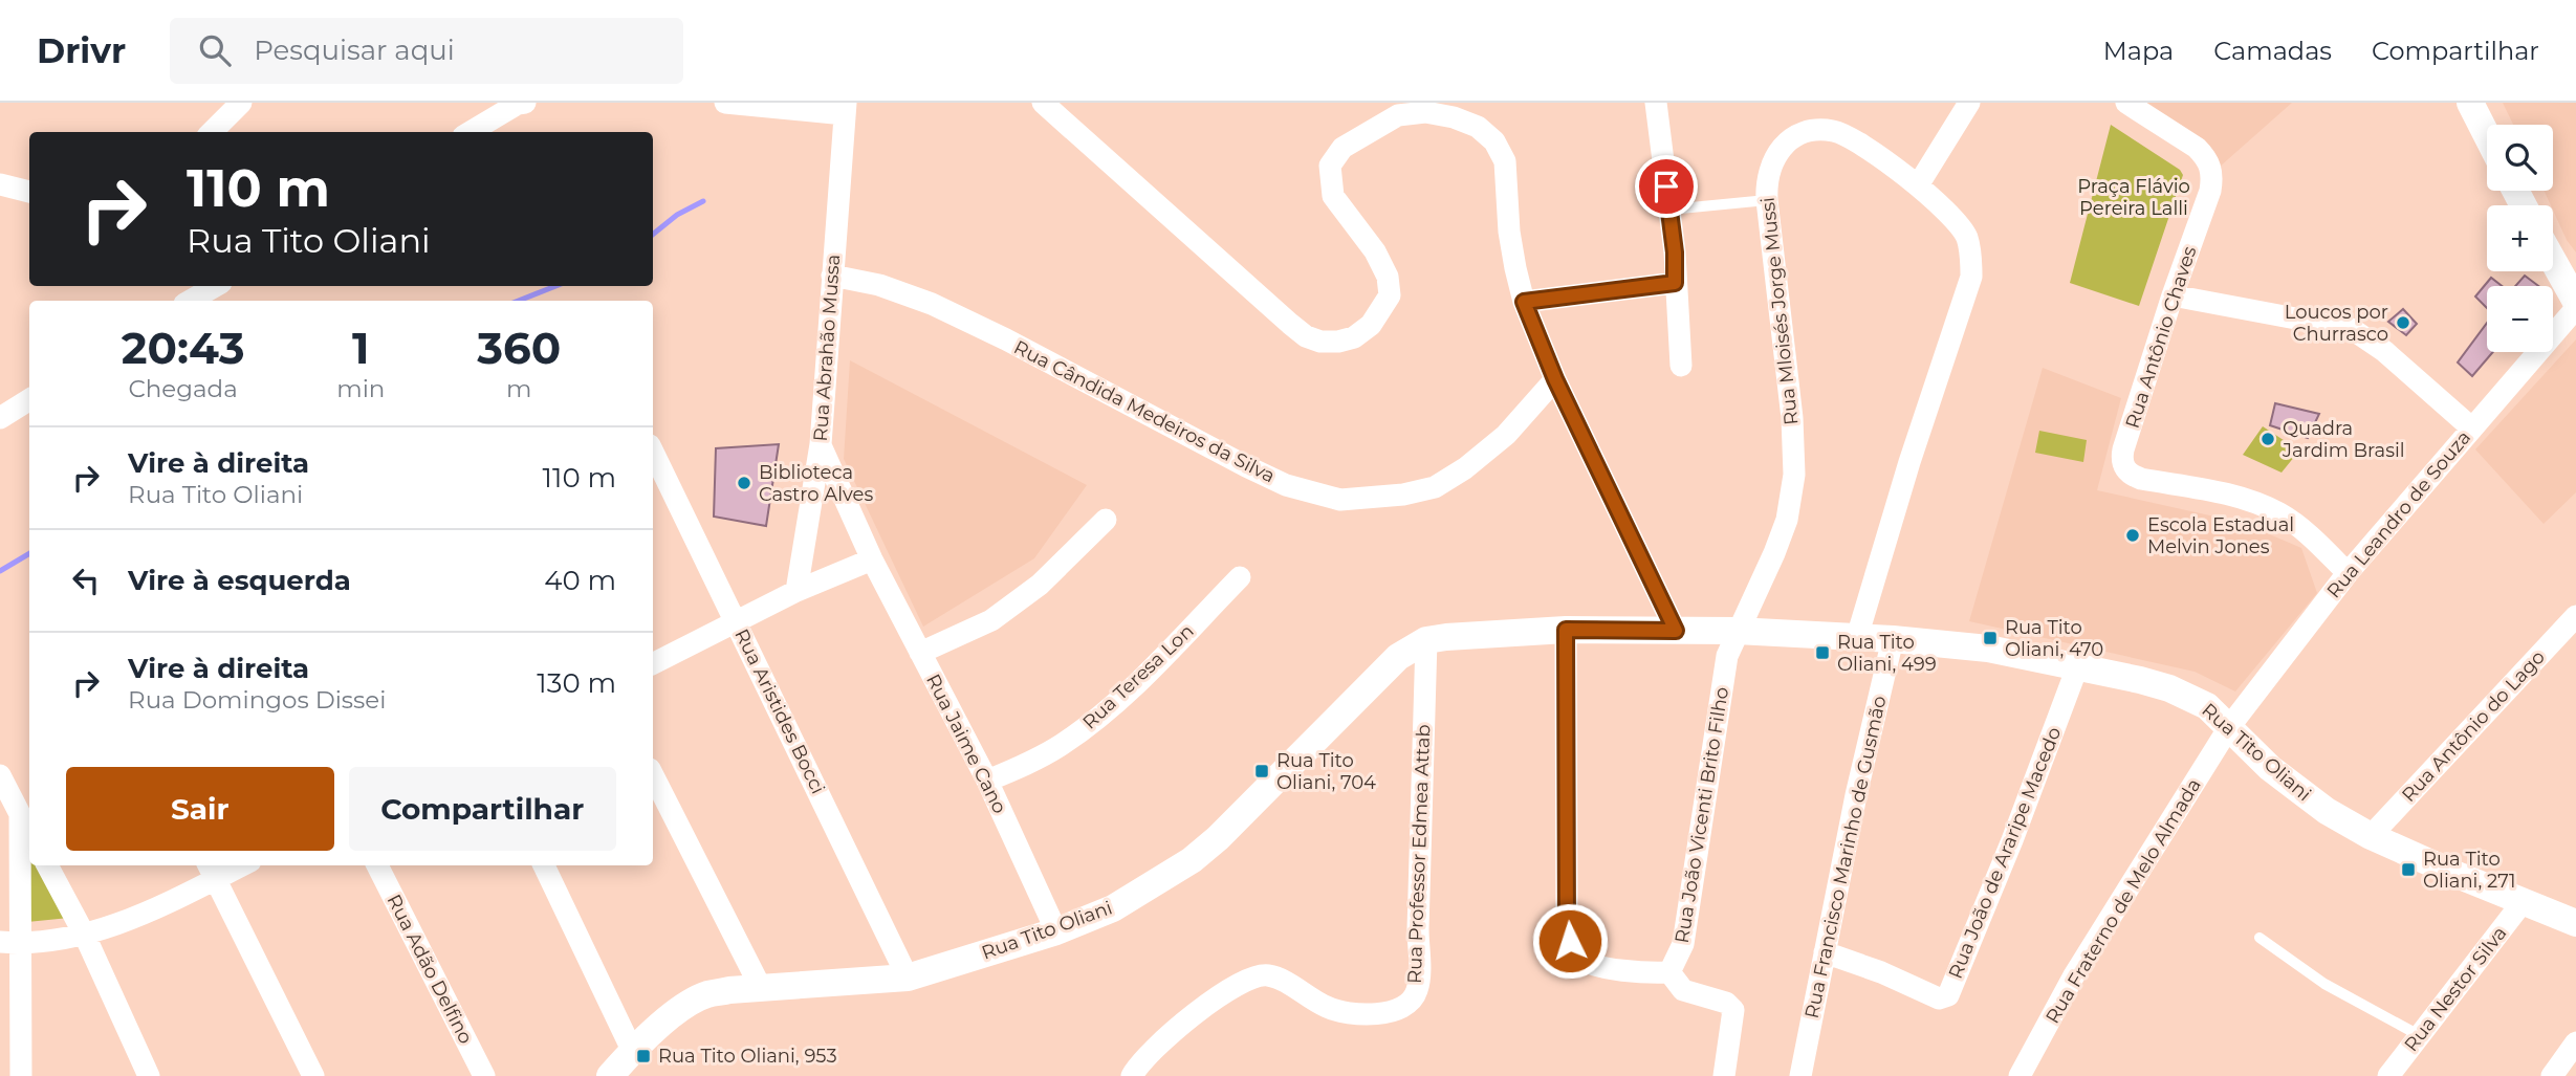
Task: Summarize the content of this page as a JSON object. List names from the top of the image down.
{
  "streets": {
    "street": [
      "Rua Mloisés Jorge Mussi",
      "Rua Antônio Chaves",
      "Rua Abrahão Mussa",
      "Rua Cândida Medeiros da Silva",
      "Rua Leandro de Souza",
      "Rua Teresa Lon",
      "Rua Aristides Bocci",
      "Rua Antônio do Lago",
      "Rua Jaime Cano",
      "Rua Tito Oliani",
      "Rua João Vicenti Brito Filho",
      "Rua João de Araripe Macedo",
      "Rua Professor Edmea Attab",
      "Rua Francisco Marinho de Gusmão",
      "Rua Fraterno de Melo Almada",
      "Rua Adão Delfino",
      "Rua Nestor Silva"
    ]
  },
  "crossings": [
    ["Rua Mloisés Jorge Mussi", "Rua Tito Oliani"],
    ["Rua Mloisés Jorge Mussi", "Rua João Vicenti Brito Filho"],
    ["Rua Antônio Chaves", "Rua Leandro de Souza"],
    ["Rua Abrahão Mussa", "Rua Cândida Medeiros da Silva"],
    ["Rua Abrahão Mussa", "Rua Jaime Cano"],
    ["Rua Leandro de Souza", "Rua Tito Oliani"],
    ["Rua Leandro de Souza", "Rua Fraterno de Melo Almada"],
    ["Rua Teresa Lon", "Rua Jaime Cano"],
    ["Rua Aristides Bocci", "Rua Tito Oliani"],
    ["Rua Antônio do Lago", "Rua Tito Oliani"],
    ["Rua Jaime Cano", "Rua Tito Oliani"],
    ["Rua Tito Oliani", "Rua João Vicenti Brito Filho"],
    ["Rua Tito Oliani", "Rua João de Araripe Macedo"],
    ["Rua Tito Oliani", "Rua Professor Edmea Attab"],
    ["Rua Tito Oliani", "Rua Francisco Marinho de Gusmão"],
    ["Rua Tito Oliani", "Rua Fraterno de Melo Almada"],
    ["Rua Tito Oliani", "Rua Nestor Silva"],
    ["Rua João de Araripe Macedo", "Rua Francisco Marinho de Gusmão"]
  ],
  "parks": ["Praça Flávio Pereira Lalli"],
  "places": {
    "other": [
      "Loucos por Churrasco",
      "Quadra Jardim Brasil",
      "Biblioteca Castro Alves",
      "Escola Estadual Melvin Jones"
    ],
    "transit": [
      "Rua Tito Oliani, 470",
      "Rua Tito Oliani, 499",
      "Rua Tito Oliani, 704",
      "Rua Tito Oliani, 271",
      "Rua Tito Oliani, 953"
    ]
  },
  "page": {
    "header": "Drivr",
    "search": "Pesquisar aqui",
    "nav": ["Mapa", "Camadas", "Compartilhar"],
    "map_buttons": ["+", "−"],
    "turn": ["110 m", "Rua Tito Oliani"],
    "eta": [
      "20:43",
      "Chegada",
      "1",
      "min",
      "360",
      "m"
    ],
    "list": [
      {
        "name": "Vire à direita",
        "note": "Rua Tito Oliani",
        "value": "110 m"
      },
      {
        "name": "Vire à esquerda",
        "value": "40 m"
      },
      {
        "name": "Vire à direita",
        "note": "Rua Domingos Dissei",
        "value": "130 m"
      }
    ],
    "buttons": ["Sair", "Compartilhar"]
  }
}
